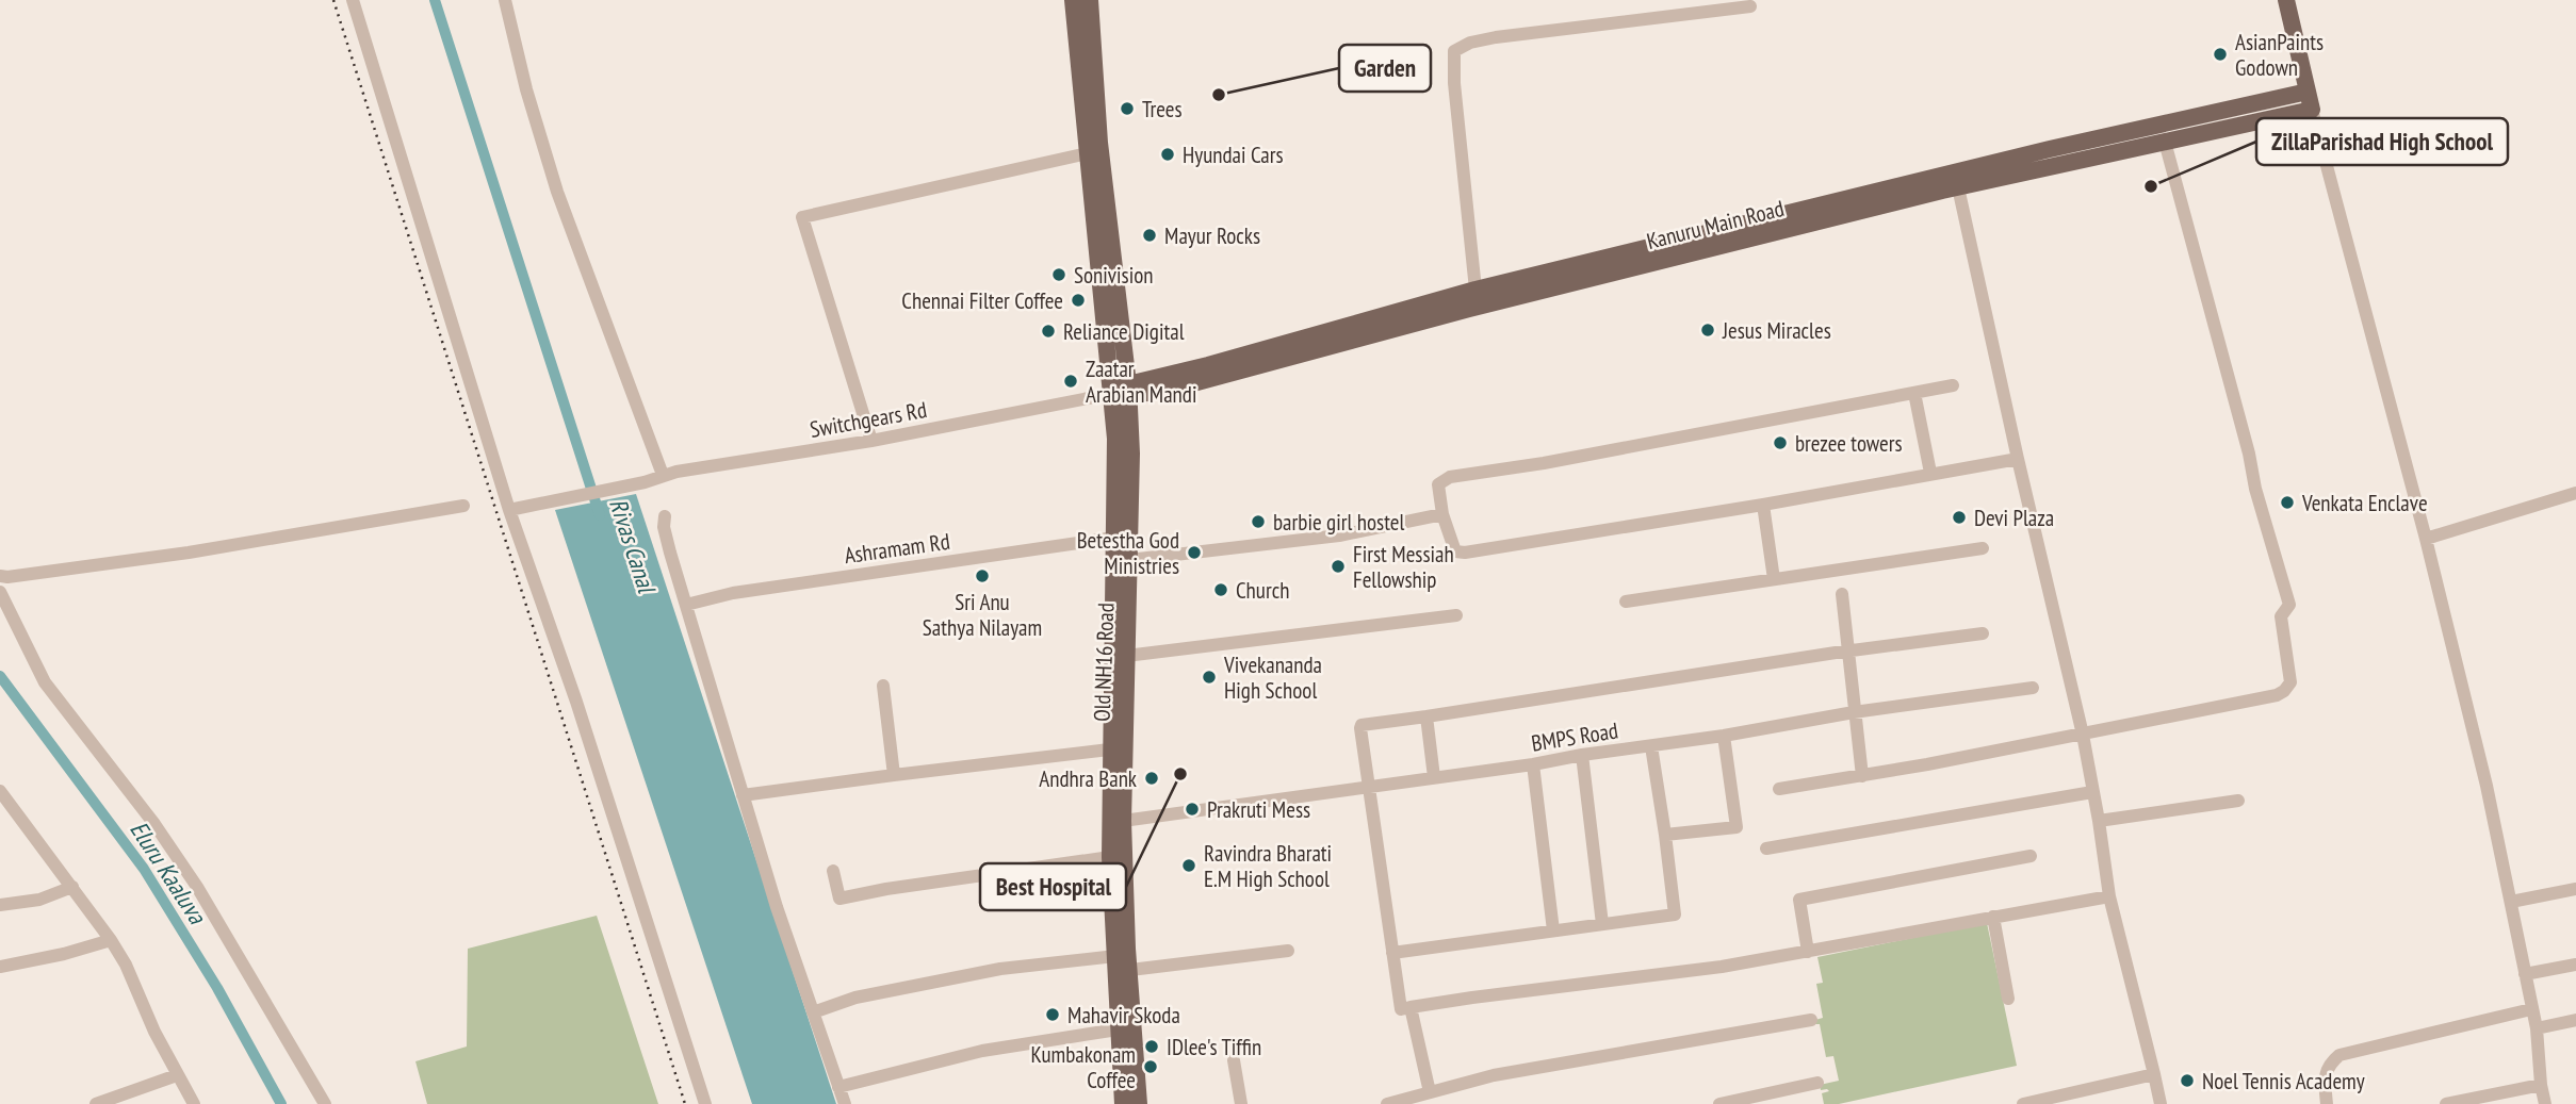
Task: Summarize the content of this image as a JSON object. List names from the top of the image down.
{
  "streets": {
    "main road": ["Kanuru Main Road", "Old NH16 Road"],
    "street": ["Switchgears Rd", "Ashramam Rd", "BMPS Road"]
  },
  "crossings": [
    ["Kanuru Main Road", "Switchgears Rd"],
    ["Kanuru Main Road", "Old NH16 Road"],
    ["Switchgears Rd", "Old NH16 Road"],
    ["Ashramam Rd", "Old NH16 Road"],
    ["Old NH16 Road", "BMPS Road"]
  ],
  "water": ["Rivas Canal", "Eluru Kaaluva"],
  "places": [
    "AsianPaints Godown",
    "Garden",
    "Trees",
    "Hyundai Cars",
    "ZillaParishad High School",
    "Mayur Rocks",
    "Sonivision",
    "Chennai Filter Coffee",
    "Jesus Miracles",
    "Reliance Digital",
    "Zaatar Arabian Mandi",
    "brezee towers",
    "Venkata Enclave",
    "Devi Plaza",
    "barbie girl hostel",
    "Betestha God Ministries",
    "First Messiah Fellowship",
    "Sri Anu Sathya Nilayam",
    "Church",
    "Vivekananda High School",
    "Best Hospital",
    "Andhra Bank",
    "Prakruti Mess",
    "Ravindra Bharati E.M High School",
    "Mahavir Skoda",
    "IDlee's Tiffin",
    "Kumbakonam Coffee",
    "Noel Tennis Academy"
  ]
}
